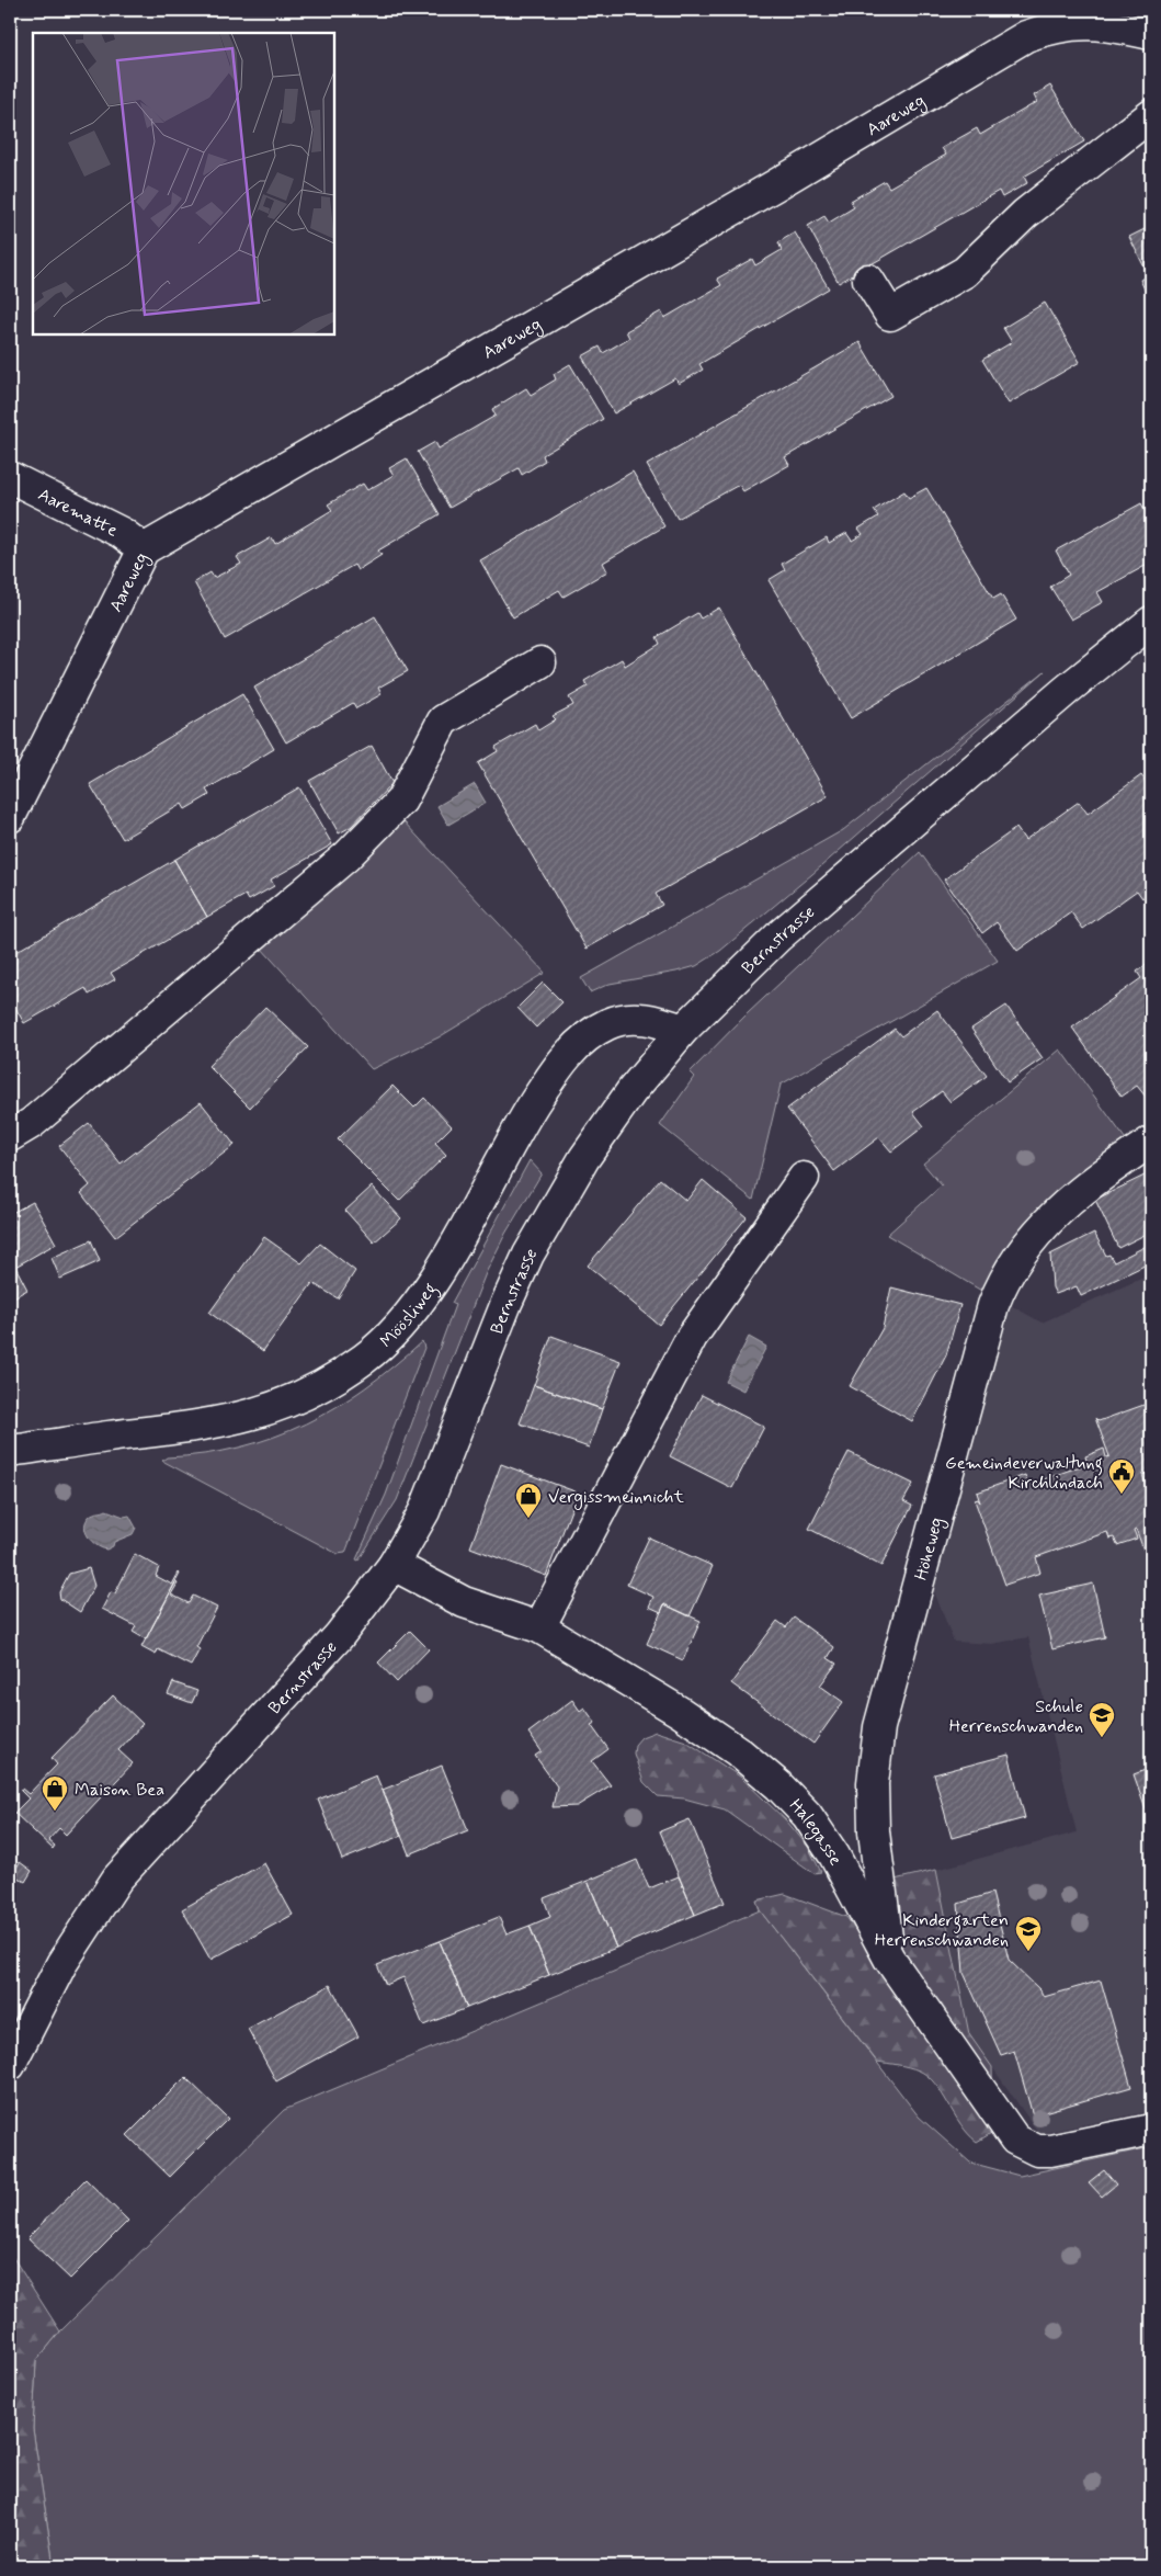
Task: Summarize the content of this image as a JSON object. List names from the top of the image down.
{
  "streets": {
    "street": [
      "Aareweg",
      "Aarematte",
      "Bernstrasse",
      "Möösliweg",
      "Höheweg",
      "Halegasse"
    ]
  },
  "crossings": [
    ["Aareweg", "Aarematte"],
    ["Bernstrasse", "Möösliweg"],
    ["Bernstrasse", "Halegasse"],
    ["Höheweg", "Halegasse"]
  ],
  "places": {
    "public building": ["Gemeindeverwaltung Kirchlindach"],
    "shop": ["Vergissmeinnicht", "Maison Bea"],
    "school or university": ["Schule Herrenschwanden", "Kindergarten Herrenschwanden"]
  }
}
